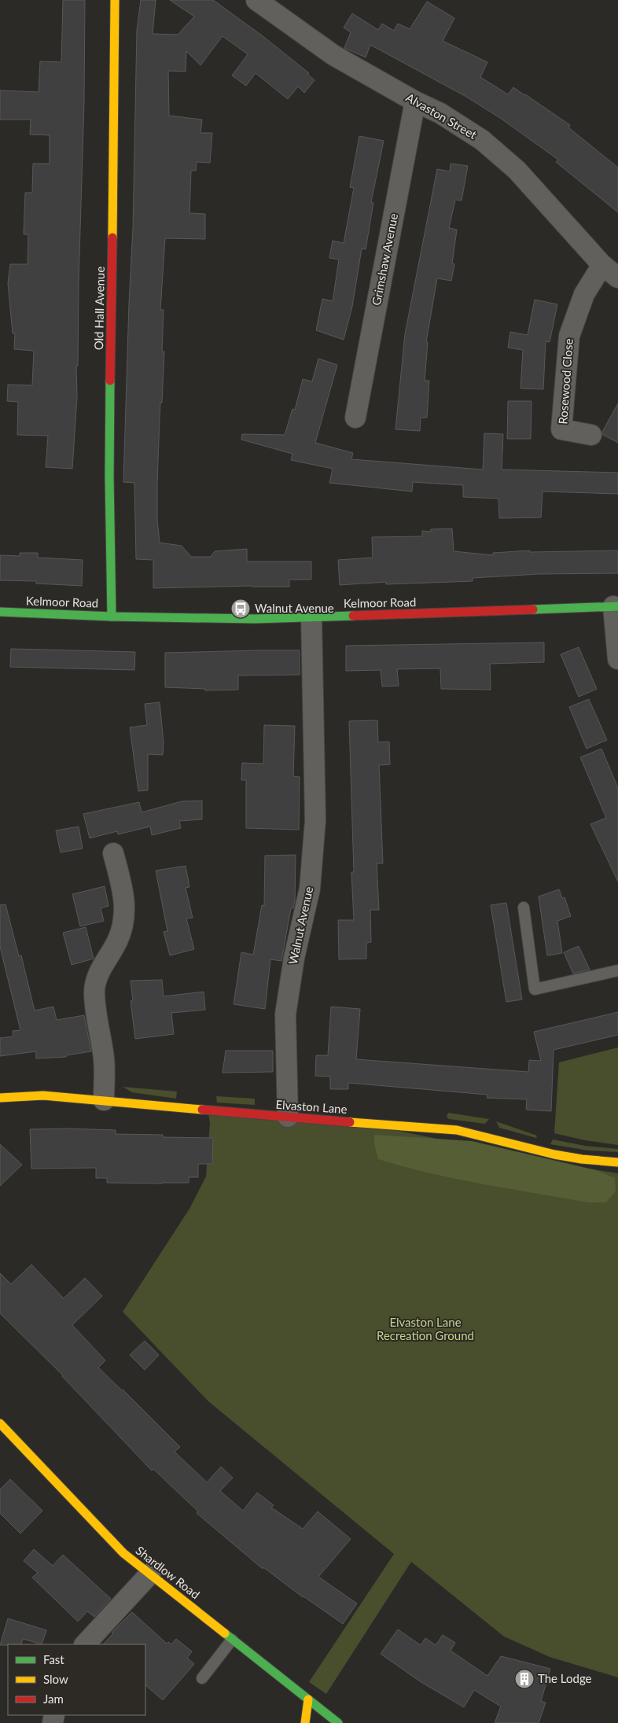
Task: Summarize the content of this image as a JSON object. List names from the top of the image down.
{
  "streets": {
    "street": [
      "Alvaston Street",
      "Grimshaw Avenue",
      "Old Hall Avenue",
      "Rosewood Close",
      "Kelmoor Road",
      "Walnut Avenue",
      "Elvaston Lane",
      "Shardlow Road"
    ]
  },
  "crossings": [
    ["Alvaston Street", "Grimshaw Avenue"],
    ["Alvaston Street", "Rosewood Close"],
    ["Old Hall Avenue", "Kelmoor Road"],
    ["Kelmoor Road", "Walnut Avenue"],
    ["Walnut Avenue", "Elvaston Lane"]
  ],
  "parks": ["Elvaston Lane Recreation Ground"],
  "places": {
    "bus stop": ["Walnut Avenue"],
    "building": ["The Lodge"]
  },
  "legend": ["Fast", "Slow", "Jam"]
}
